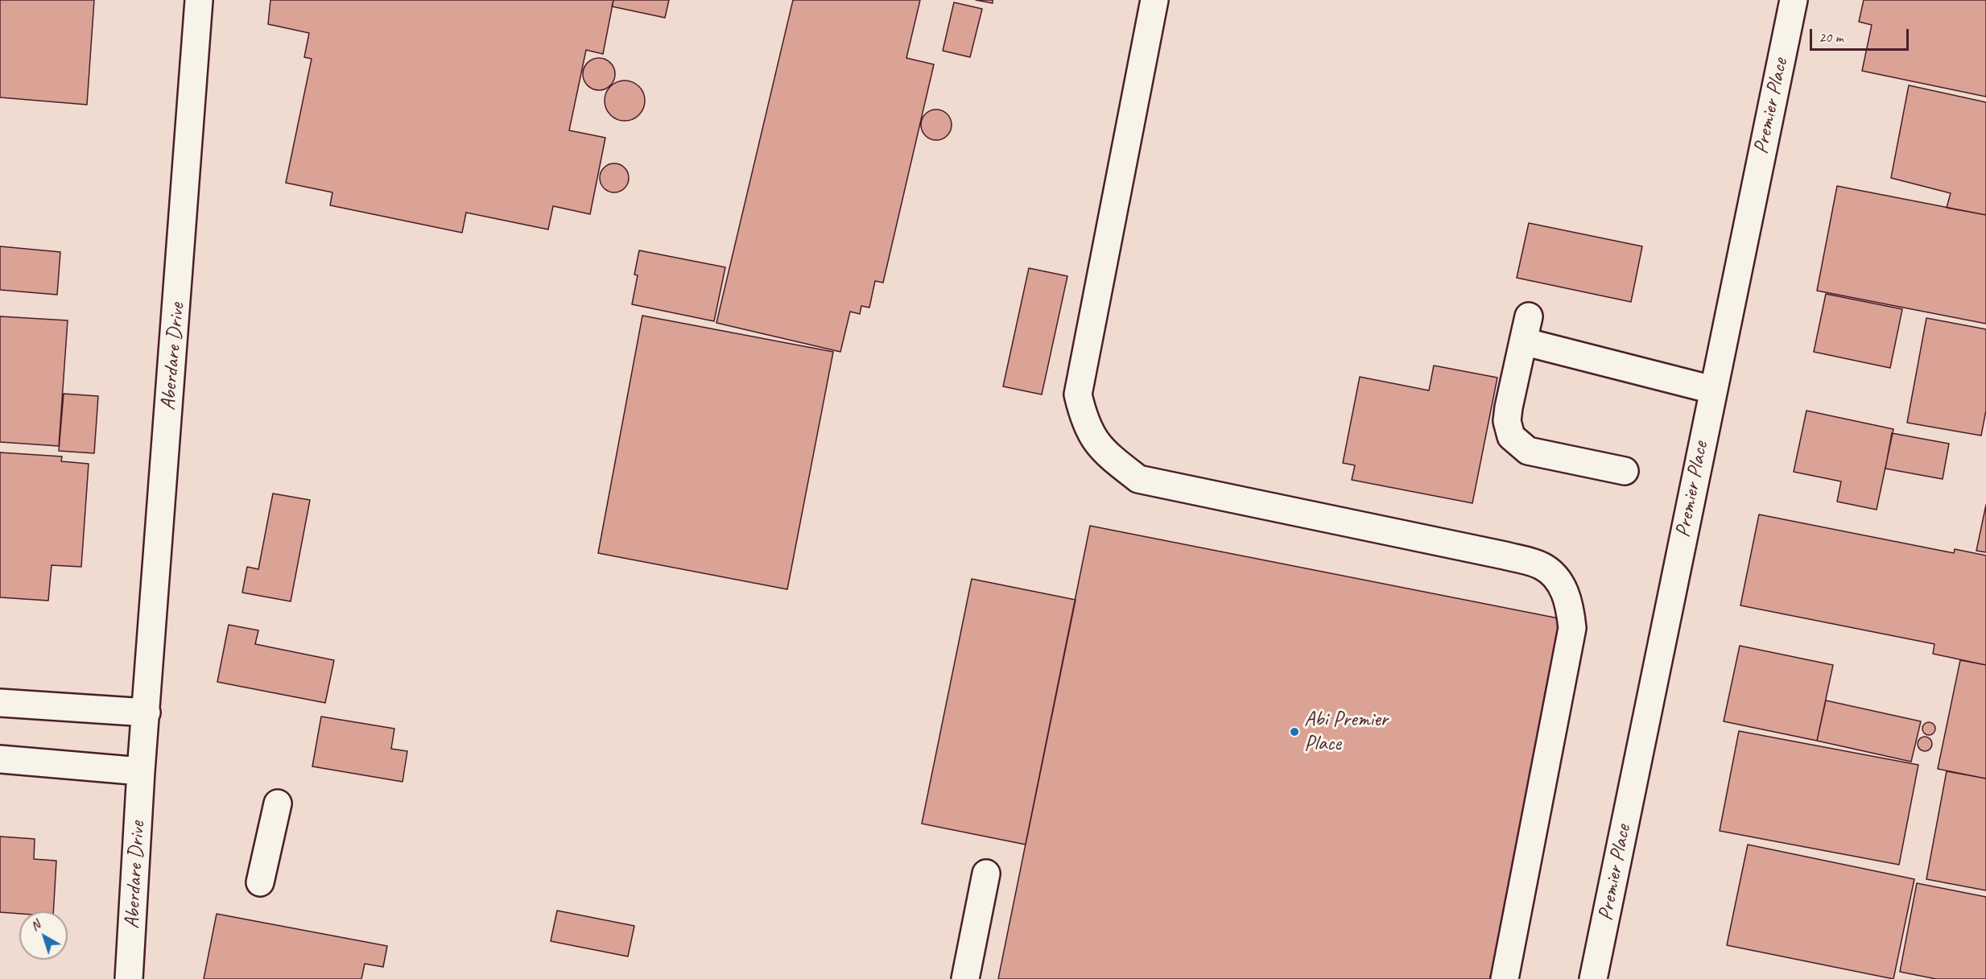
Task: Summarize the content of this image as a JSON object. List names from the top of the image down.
{
  "streets": {
    "street": ["Premier Place", "Aberdare Drive"]
  },
  "places": ["Abi Premier Place"],
  "scale_bar": "20 m",
  "north": "top left"
}
